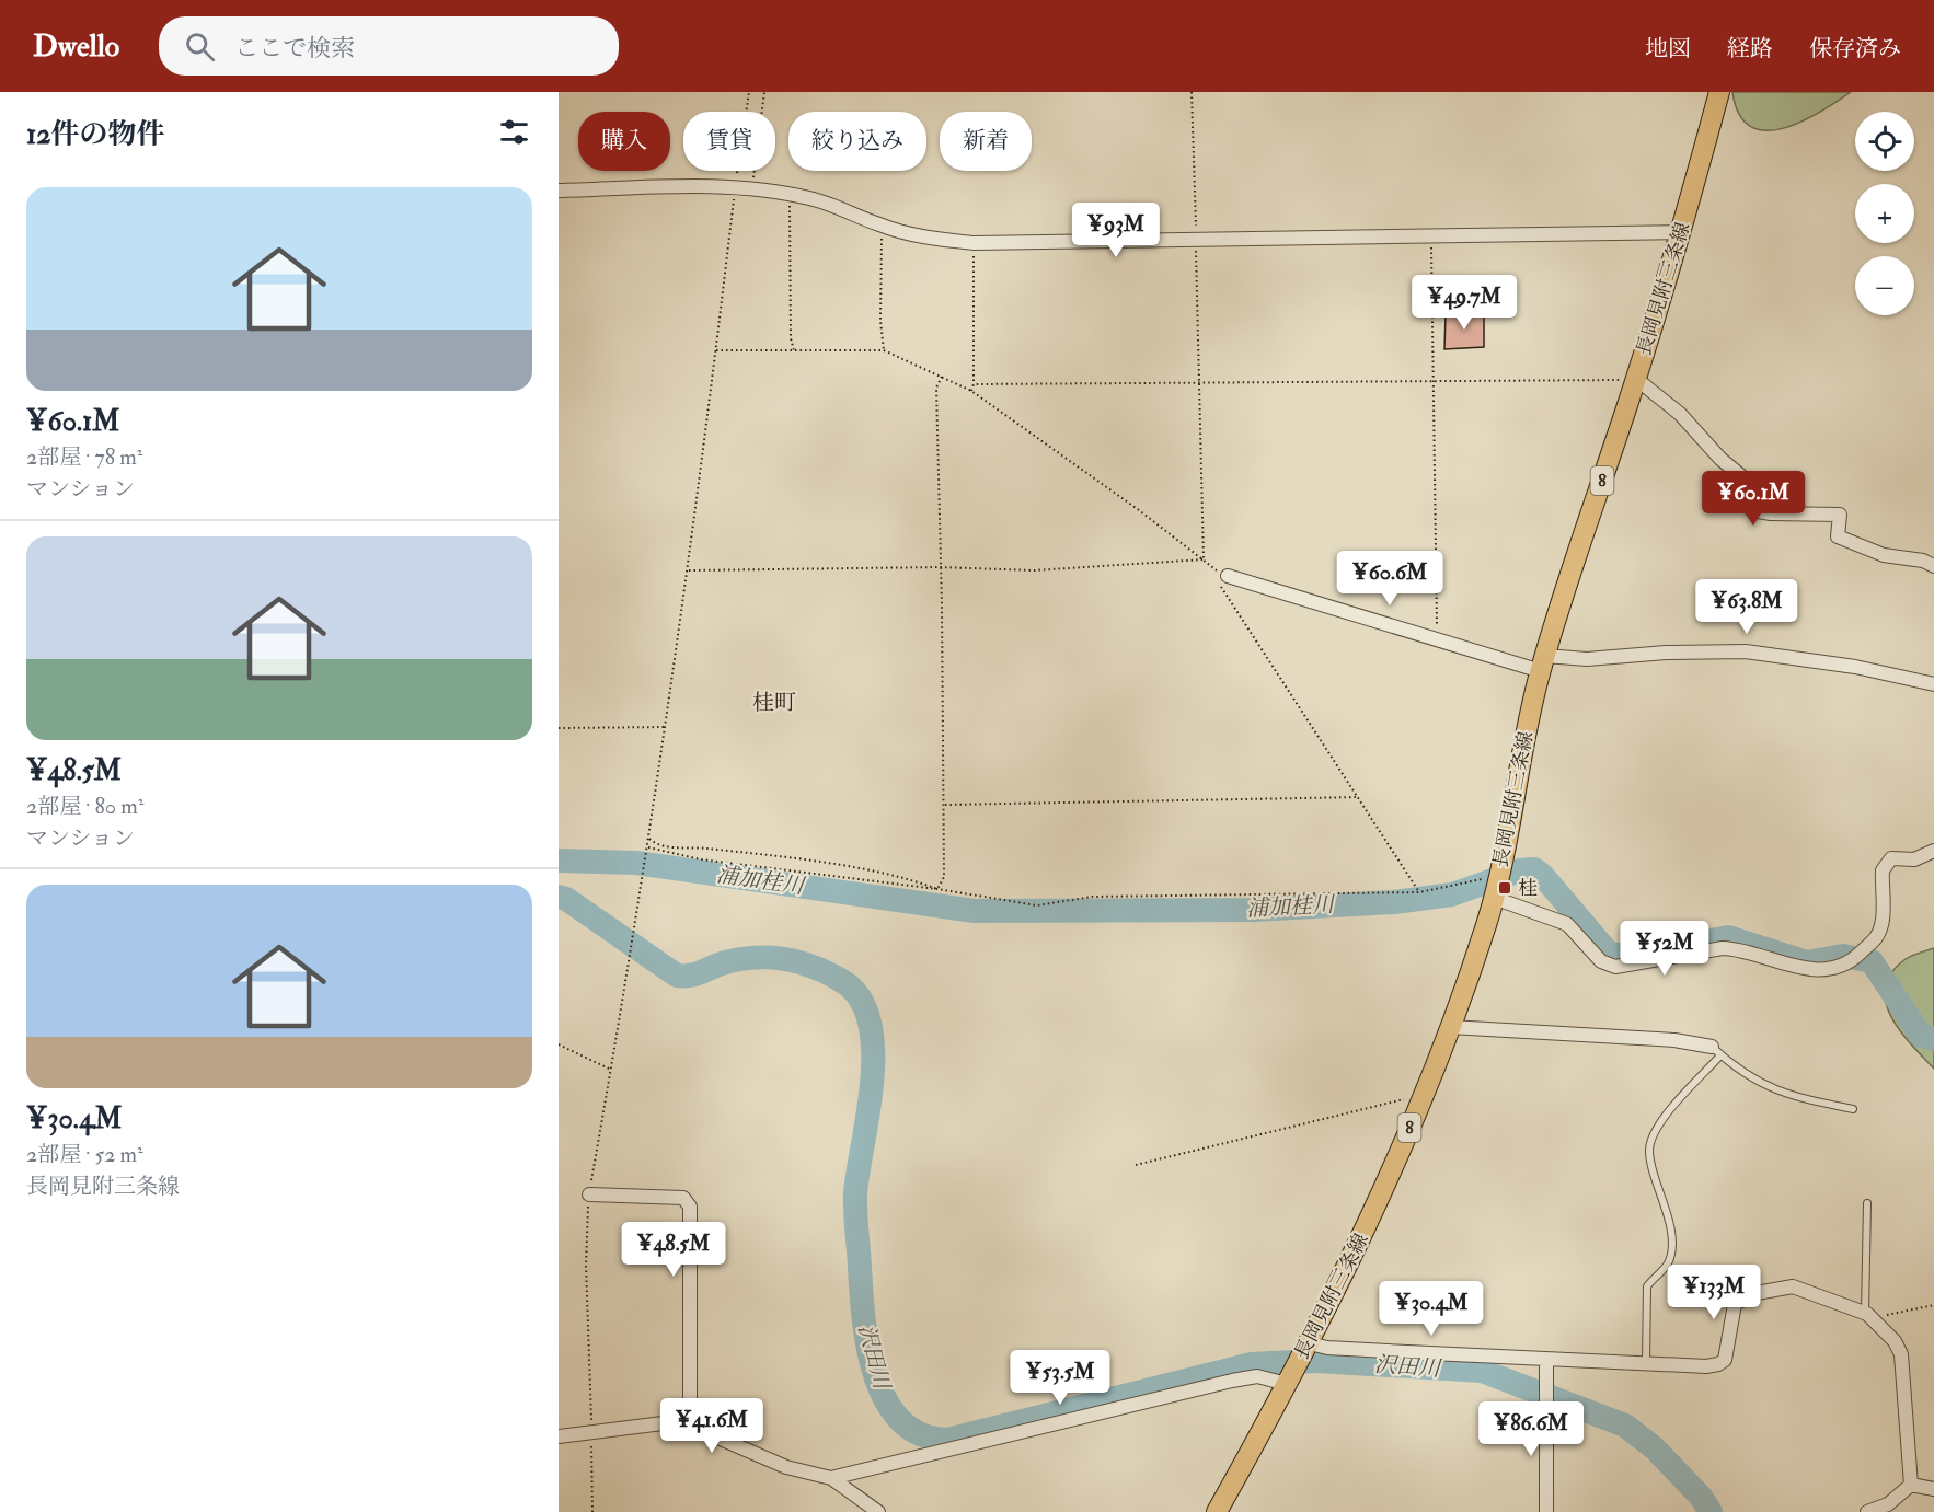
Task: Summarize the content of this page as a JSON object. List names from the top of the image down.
{
  "streets": {
    "main road": ["長岡見附三条線", "8"]
  },
  "districts": ["桂町"],
  "water": ["浦加桂川", "沢田川"],
  "places": {
    "transit": ["桂"]
  },
  "page": {
    "header": "Dwello",
    "search": "ここで検索",
    "nav": ["地図", "経路", "保存済み"],
    "heading": "12件の物件",
    "map_buttons": ["+", "−"],
    "chip": [
      "購入",
      "賃貸",
      "絞り込み",
      "新着"
    ],
    "list": [
      {
        "name": "¥60.1M",
        "note": "2部屋 · 78 m² · マンション"
      },
      {
        "name": "¥48.5M",
        "note": "2部屋 · 80 m² · マンション"
      },
      {
        "name": "¥30.4M",
        "note": "2部屋 · 52 m² · 長岡見附三条線"
      }
    ],
    "price": [
      "¥93M",
      "¥49.7M",
      "¥60.1M",
      "¥60.6M",
      "¥63.8M",
      "¥52M",
      "¥48.5M",
      "¥133M",
      "¥30.4M",
      "¥53.5M",
      "¥41.6M",
      "¥86.6M"
    ]
  }
}
